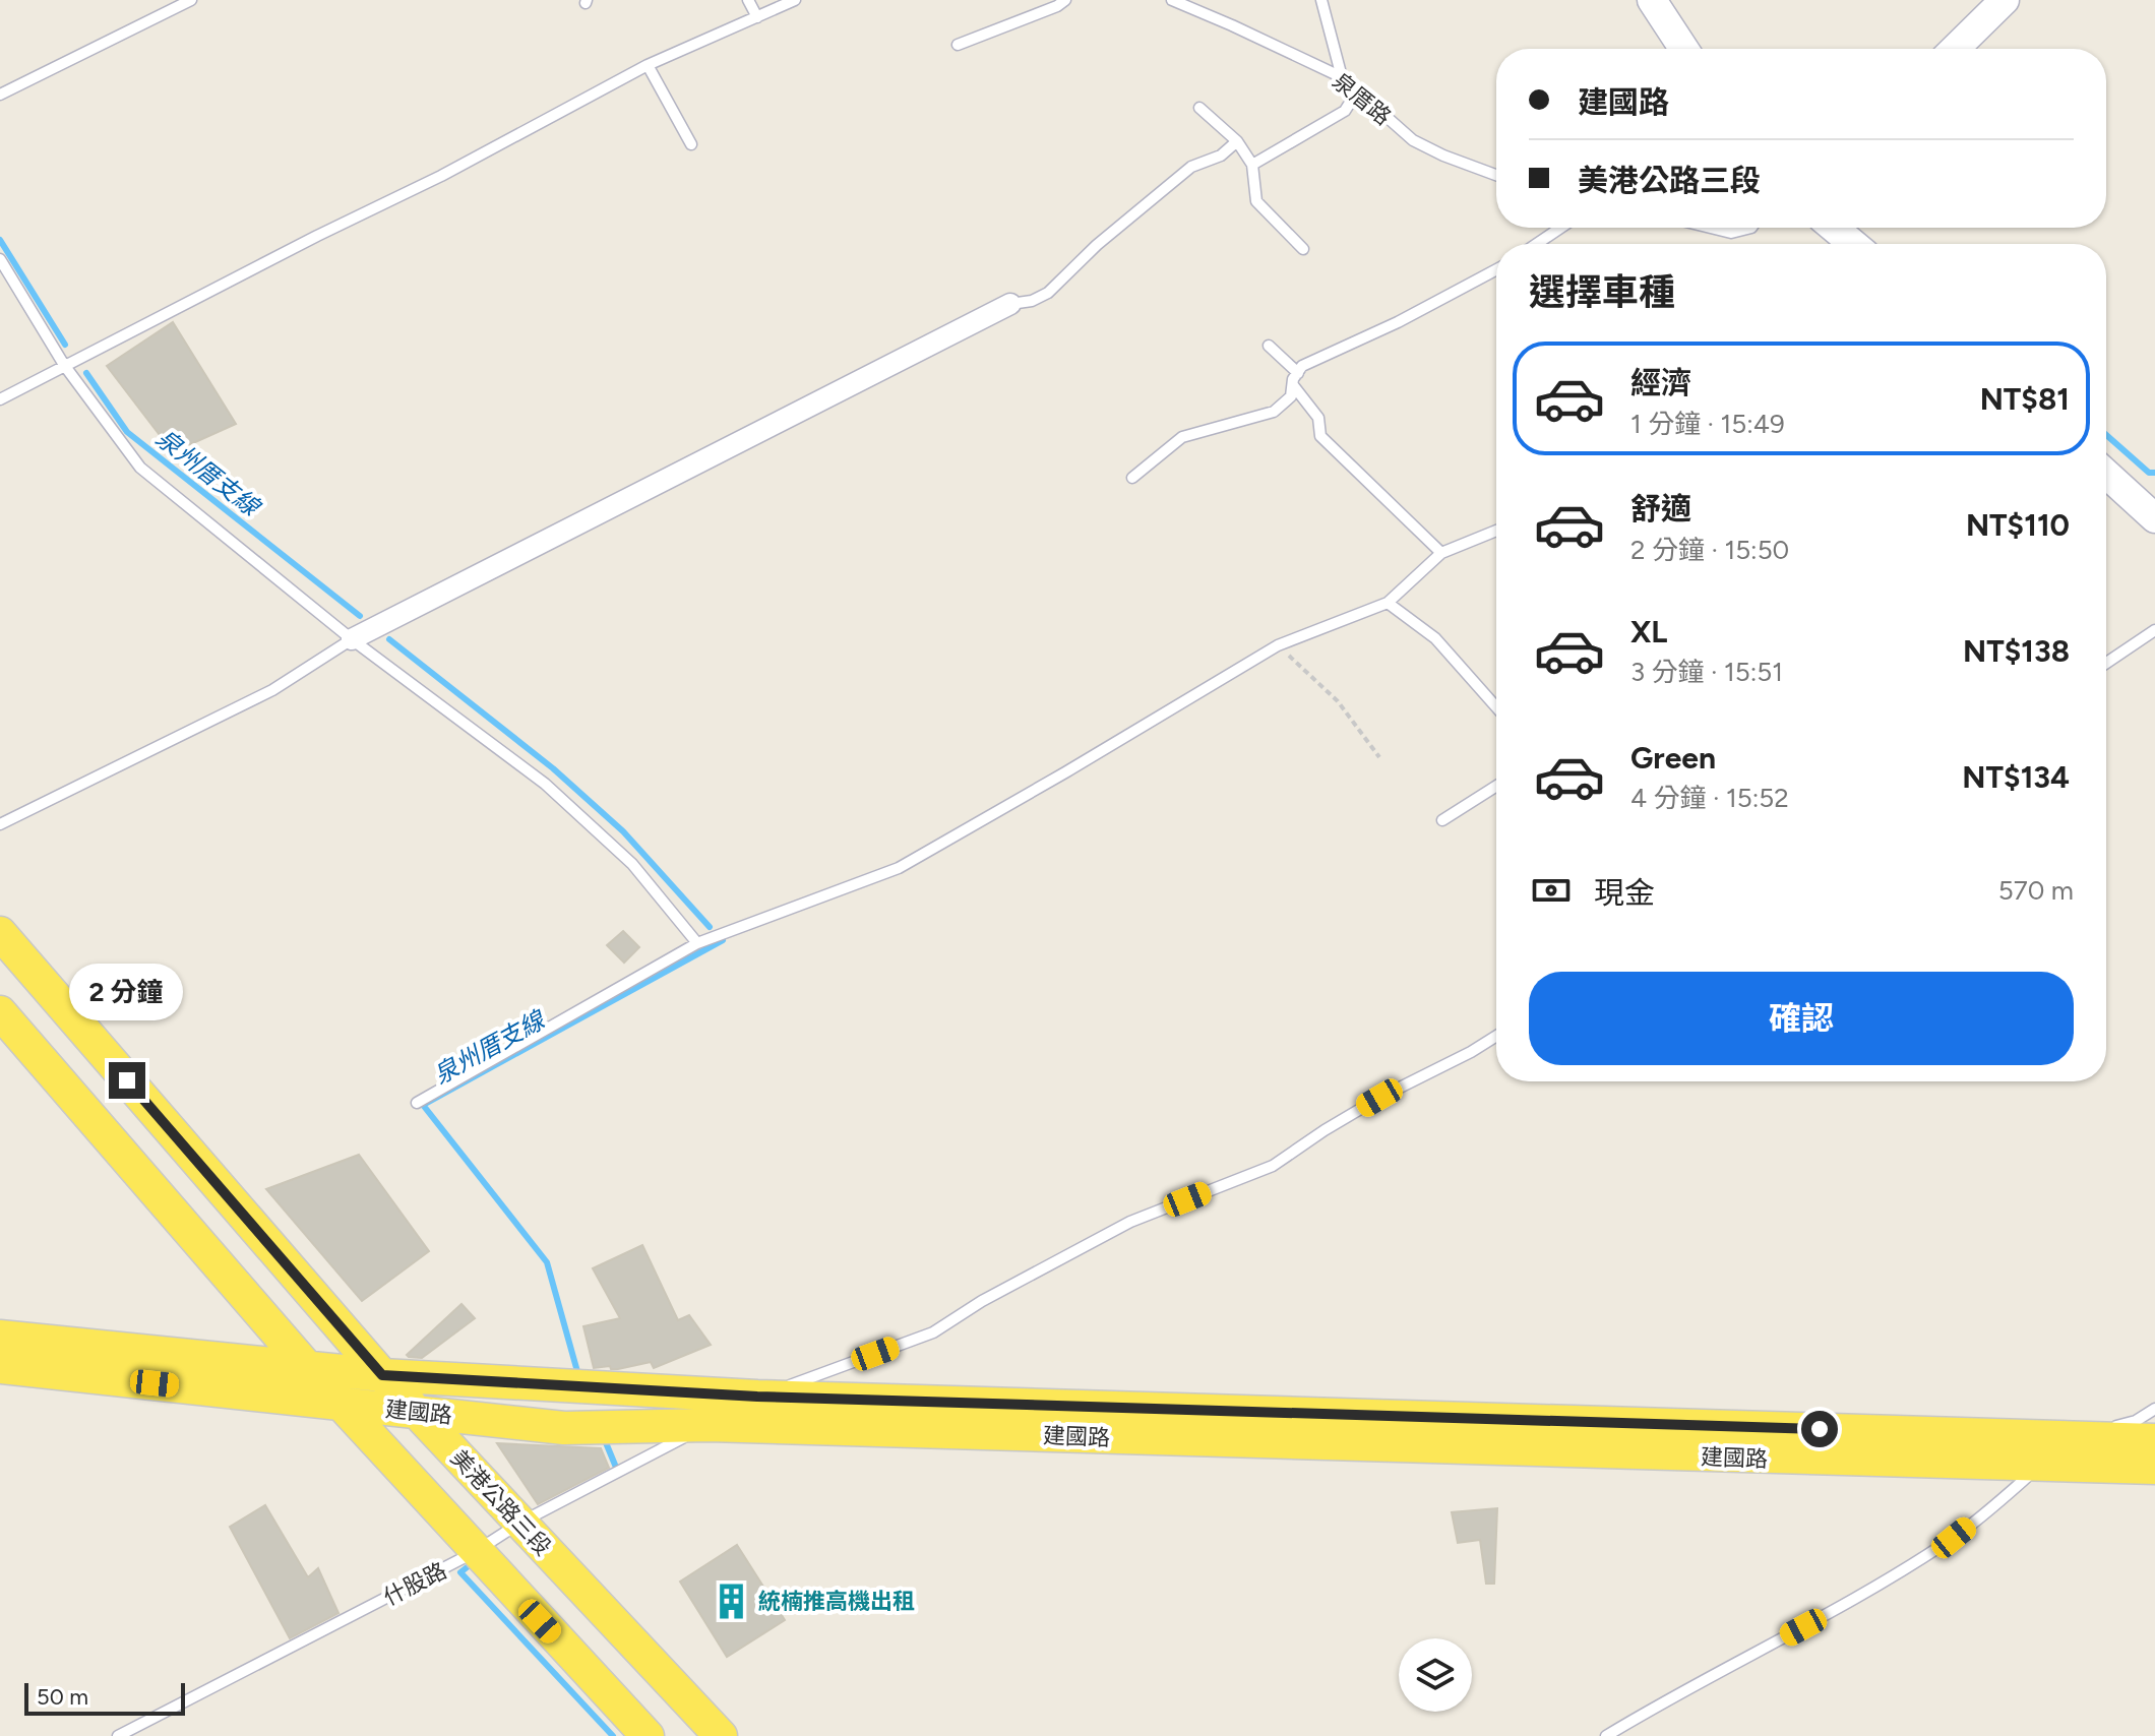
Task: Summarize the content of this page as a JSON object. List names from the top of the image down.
{
  "streets": {
    "main road": ["建國路", "美港公路三段"],
    "lane": ["泉厝路", "什股路"]
  },
  "crossings": [
    ["建國路", "美港公路三段"],
    ["建國路", "什股路"],
    ["美港公路三段", "什股路"]
  ],
  "water": ["泉州厝支線"],
  "places": {
    "building": ["統楠推高機出租"]
  },
  "scale_bar": "50 m",
  "page": {
    "banner": ["建國路", "美港公路三段"],
    "heading": "選擇車種",
    "list": [
      {
        "name": "經濟",
        "note": "1 分鐘 · 15:49",
        "value": "NT$81"
      },
      {
        "name": "舒適",
        "note": "2 分鐘 · 15:50",
        "value": "NT$110"
      },
      {
        "name": "XL",
        "note": "3 分鐘 · 15:51",
        "value": "NT$138"
      },
      {
        "name": "Green",
        "note": "4 分鐘 · 15:52",
        "value": "NT$134"
      }
    ],
    "pay": ["現金", "570 m"],
    "buttons": "確認",
    "bubble": "2 分鐘",
    "scale": "50 m"
  }
}
